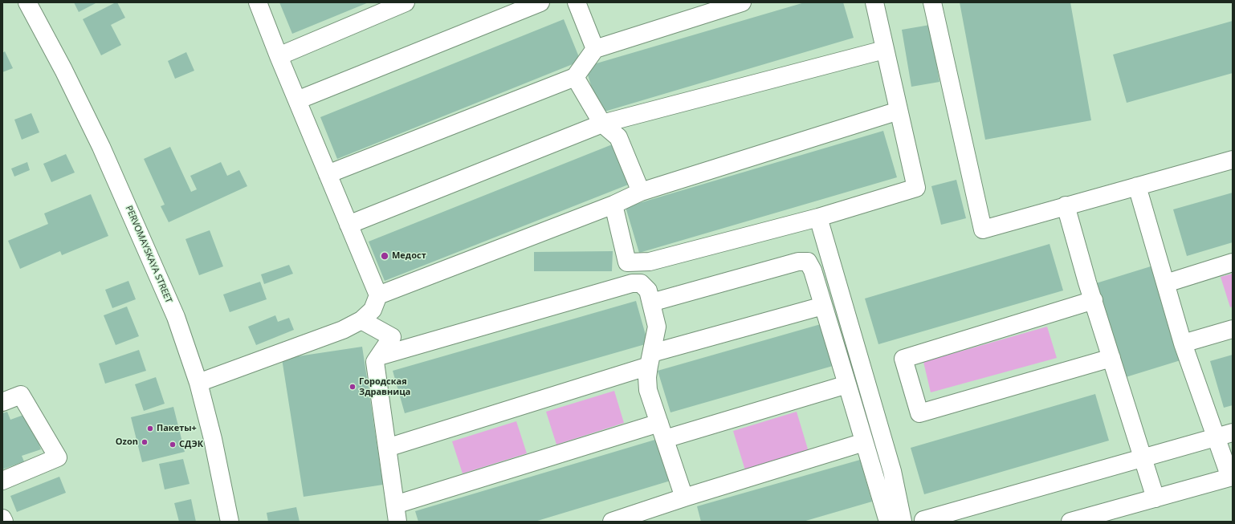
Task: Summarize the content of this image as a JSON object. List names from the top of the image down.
{
  "streets": {
    "street": ["PERVOMAYSKAYA STREET"]
  },
  "places": [
    "Медост",
    "Городская Здравница",
    "Пакеты+",
    "Ozon",
    "СДЭК"
  ]
}
